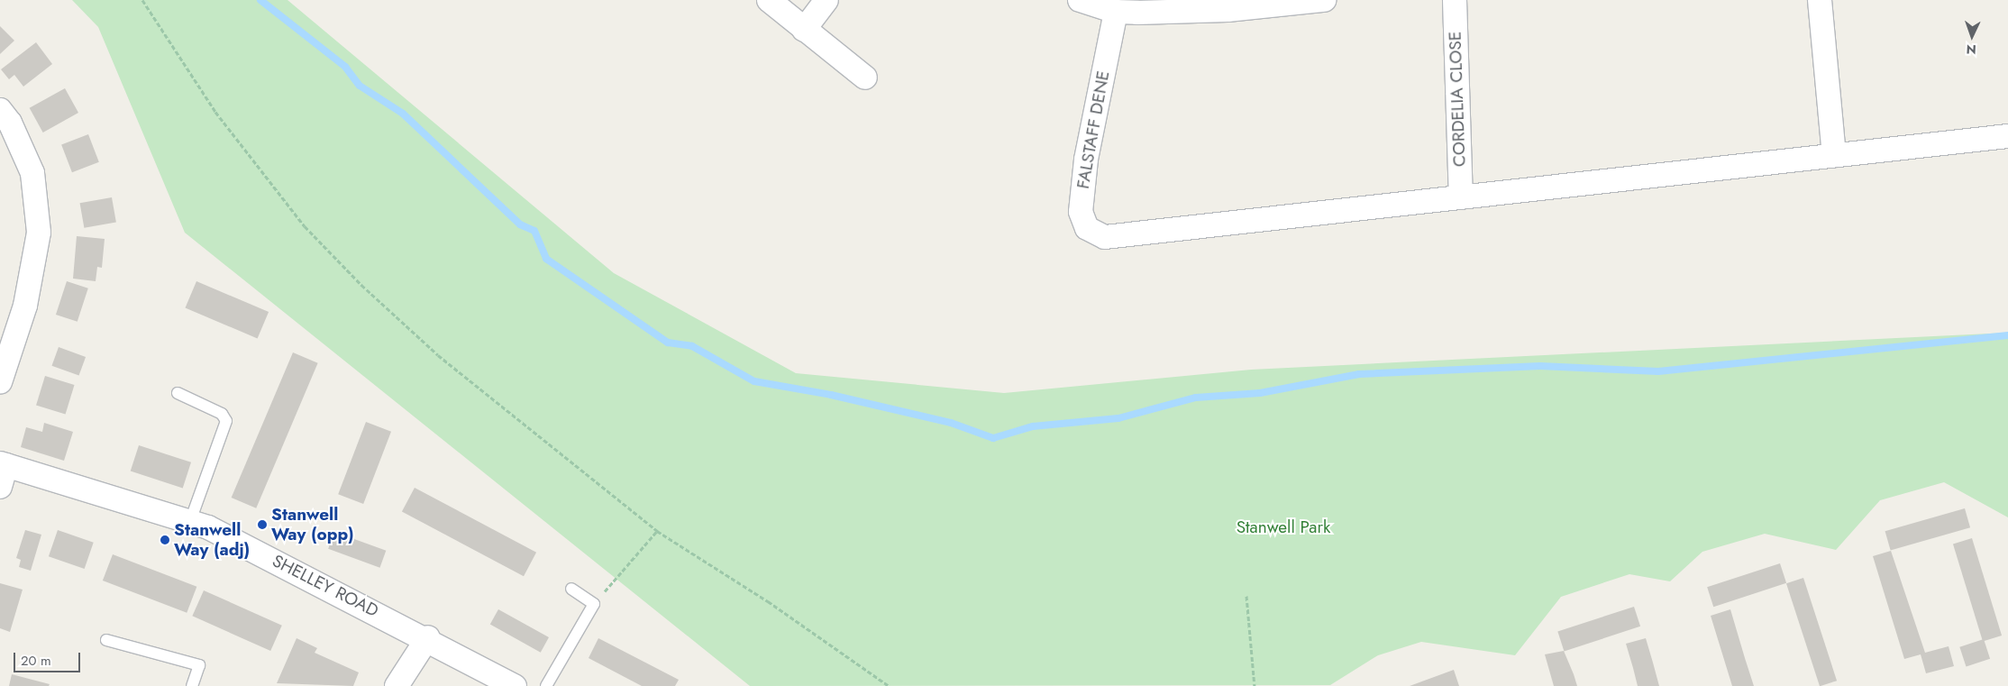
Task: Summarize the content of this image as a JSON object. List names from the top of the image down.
{
  "streets": {
    "street": ["CORDELIA CLOSE", "FALSTAFF DENE", "SHELLEY ROAD"]
  },
  "crossings": [
    ["CORDELIA CLOSE", "FALSTAFF DENE"]
  ],
  "parks": ["Stanwell Park"],
  "places": ["Stanwell Way (opp)", "Stanwell Way (adj)"],
  "scale_bar": "20 m",
  "north": "bottom"
}
